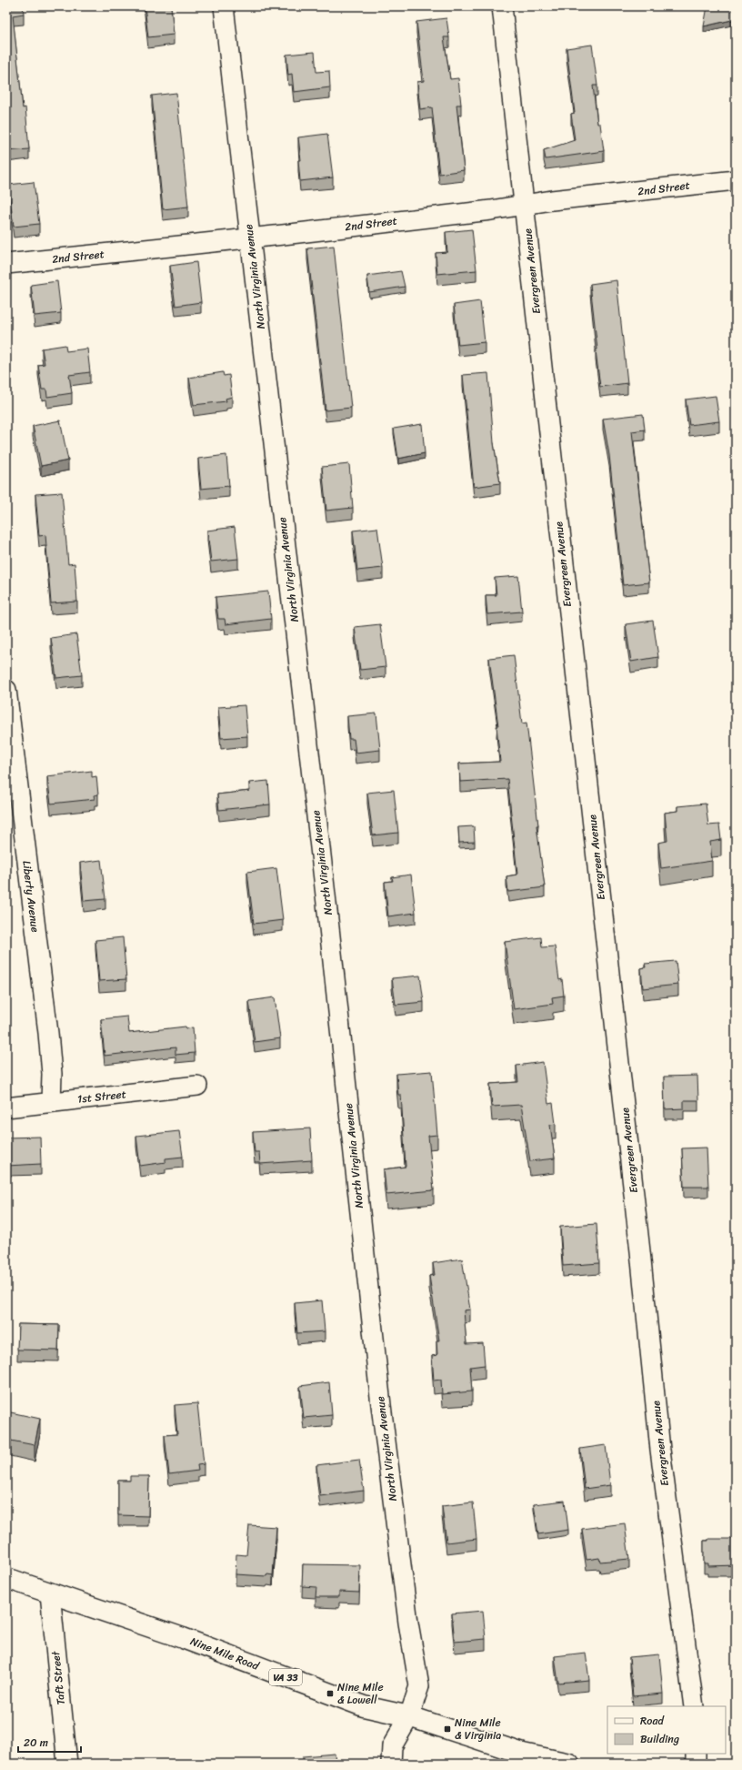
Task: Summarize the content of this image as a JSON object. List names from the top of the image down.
{
  "streets": {
    "main road": ["Nine Mile Road", "VA 33"],
    "street": [
      "2nd Street",
      "Evergreen Avenue",
      "North Virginia Avenue",
      "Liberty Avenue",
      "1st Street",
      "Taft Street"
    ]
  },
  "crossings": [
    ["2nd Street", "Evergreen Avenue"],
    ["2nd Street", "North Virginia Avenue"],
    ["North Virginia Avenue", "Nine Mile Road"],
    ["Liberty Avenue", "1st Street"],
    ["Nine Mile Road", "Taft Street"]
  ],
  "places": {
    "transit": ["Nine Mile & Lowell", "Nine Mile & Virginia"]
  },
  "legend": ["Road", "Building"],
  "scale_bar": "20 m"
}
